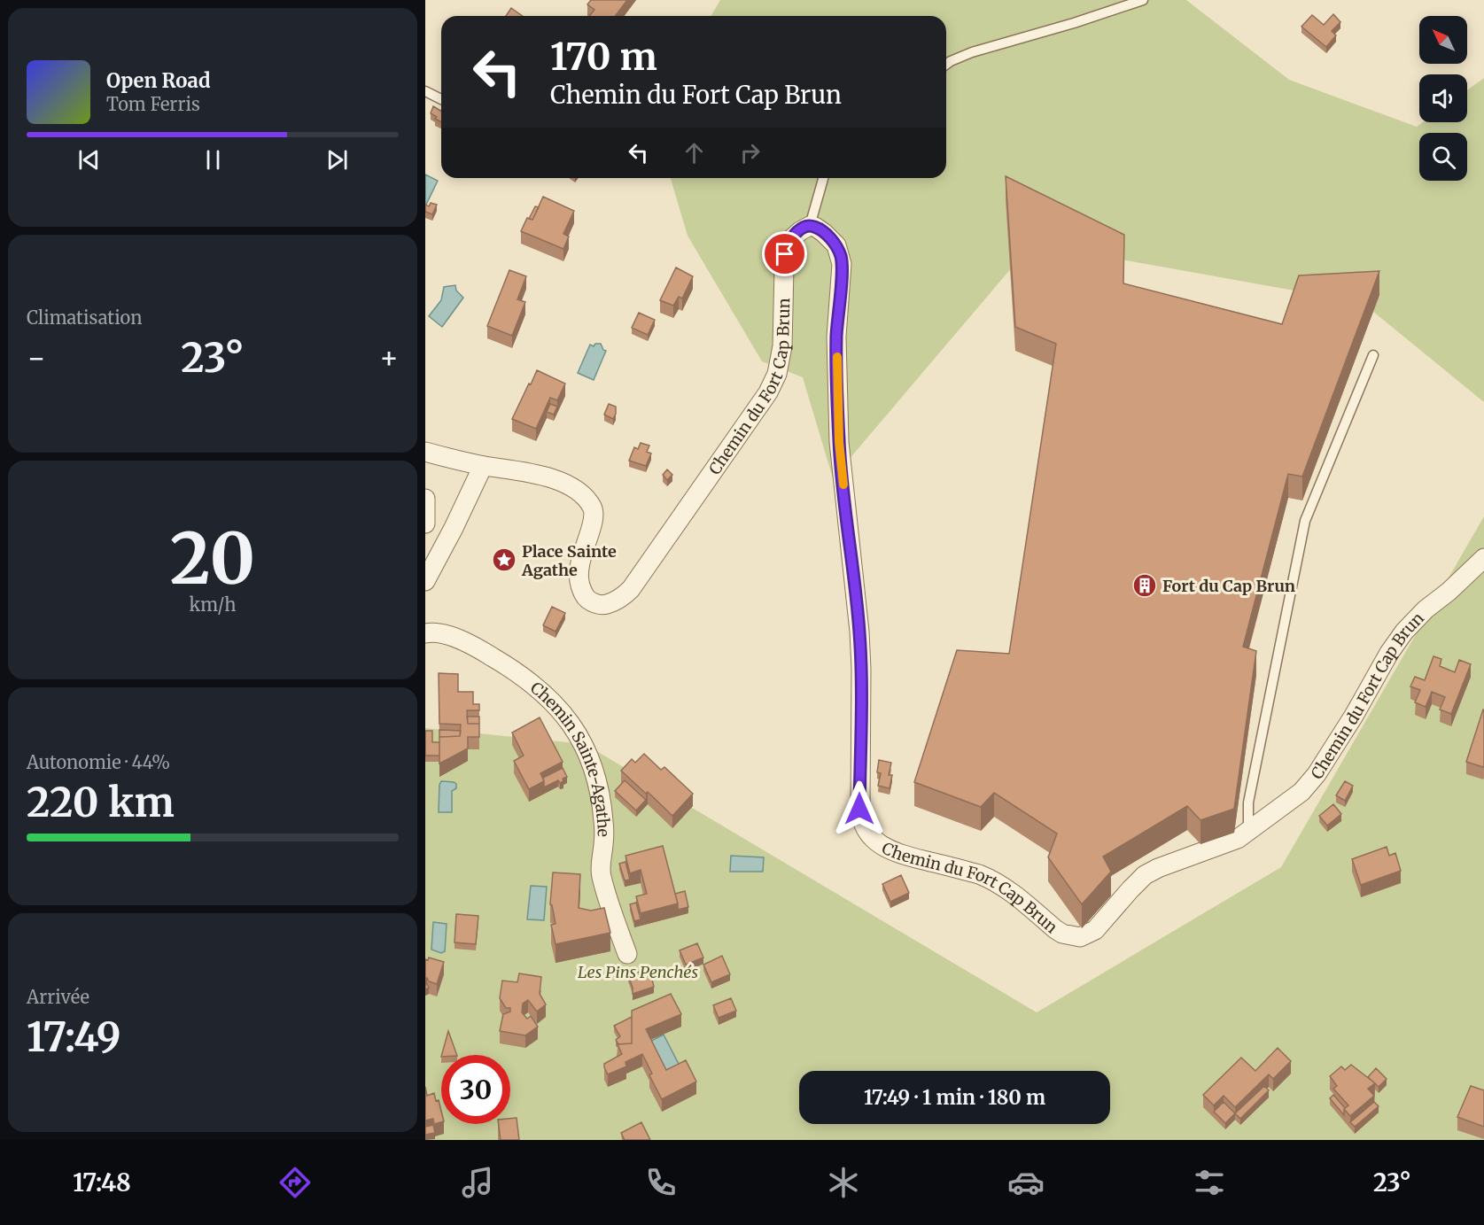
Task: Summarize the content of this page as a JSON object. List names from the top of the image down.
{
  "streets": {
    "street": ["Chemin du Fort Cap Brun", "Chemin Sainte-Agathe"]
  },
  "parks": ["Les Pins Penchés"],
  "places": {
    "place": ["Place Sainte Agathe"],
    "building": ["Fort du Cap Brun"]
  },
  "north": "top left",
  "page": {
    "turn": ["170 m", "Chemin du Fort Cap Brun"],
    "song": ["Open Road", "Tom Ferris"],
    "tile": [
      "Climatisation",
      ["20", "km/h"],
      ["Autonomie · 44%", "220 km"],
      ["Arrivée", "17:49"]
    ],
    "heat": ["−", "23°", "+"],
    "limit": "30",
    "trip": "17:49 · 1 min · 180 m",
    "tabs": ["17:48", "23°"]
  }
}
